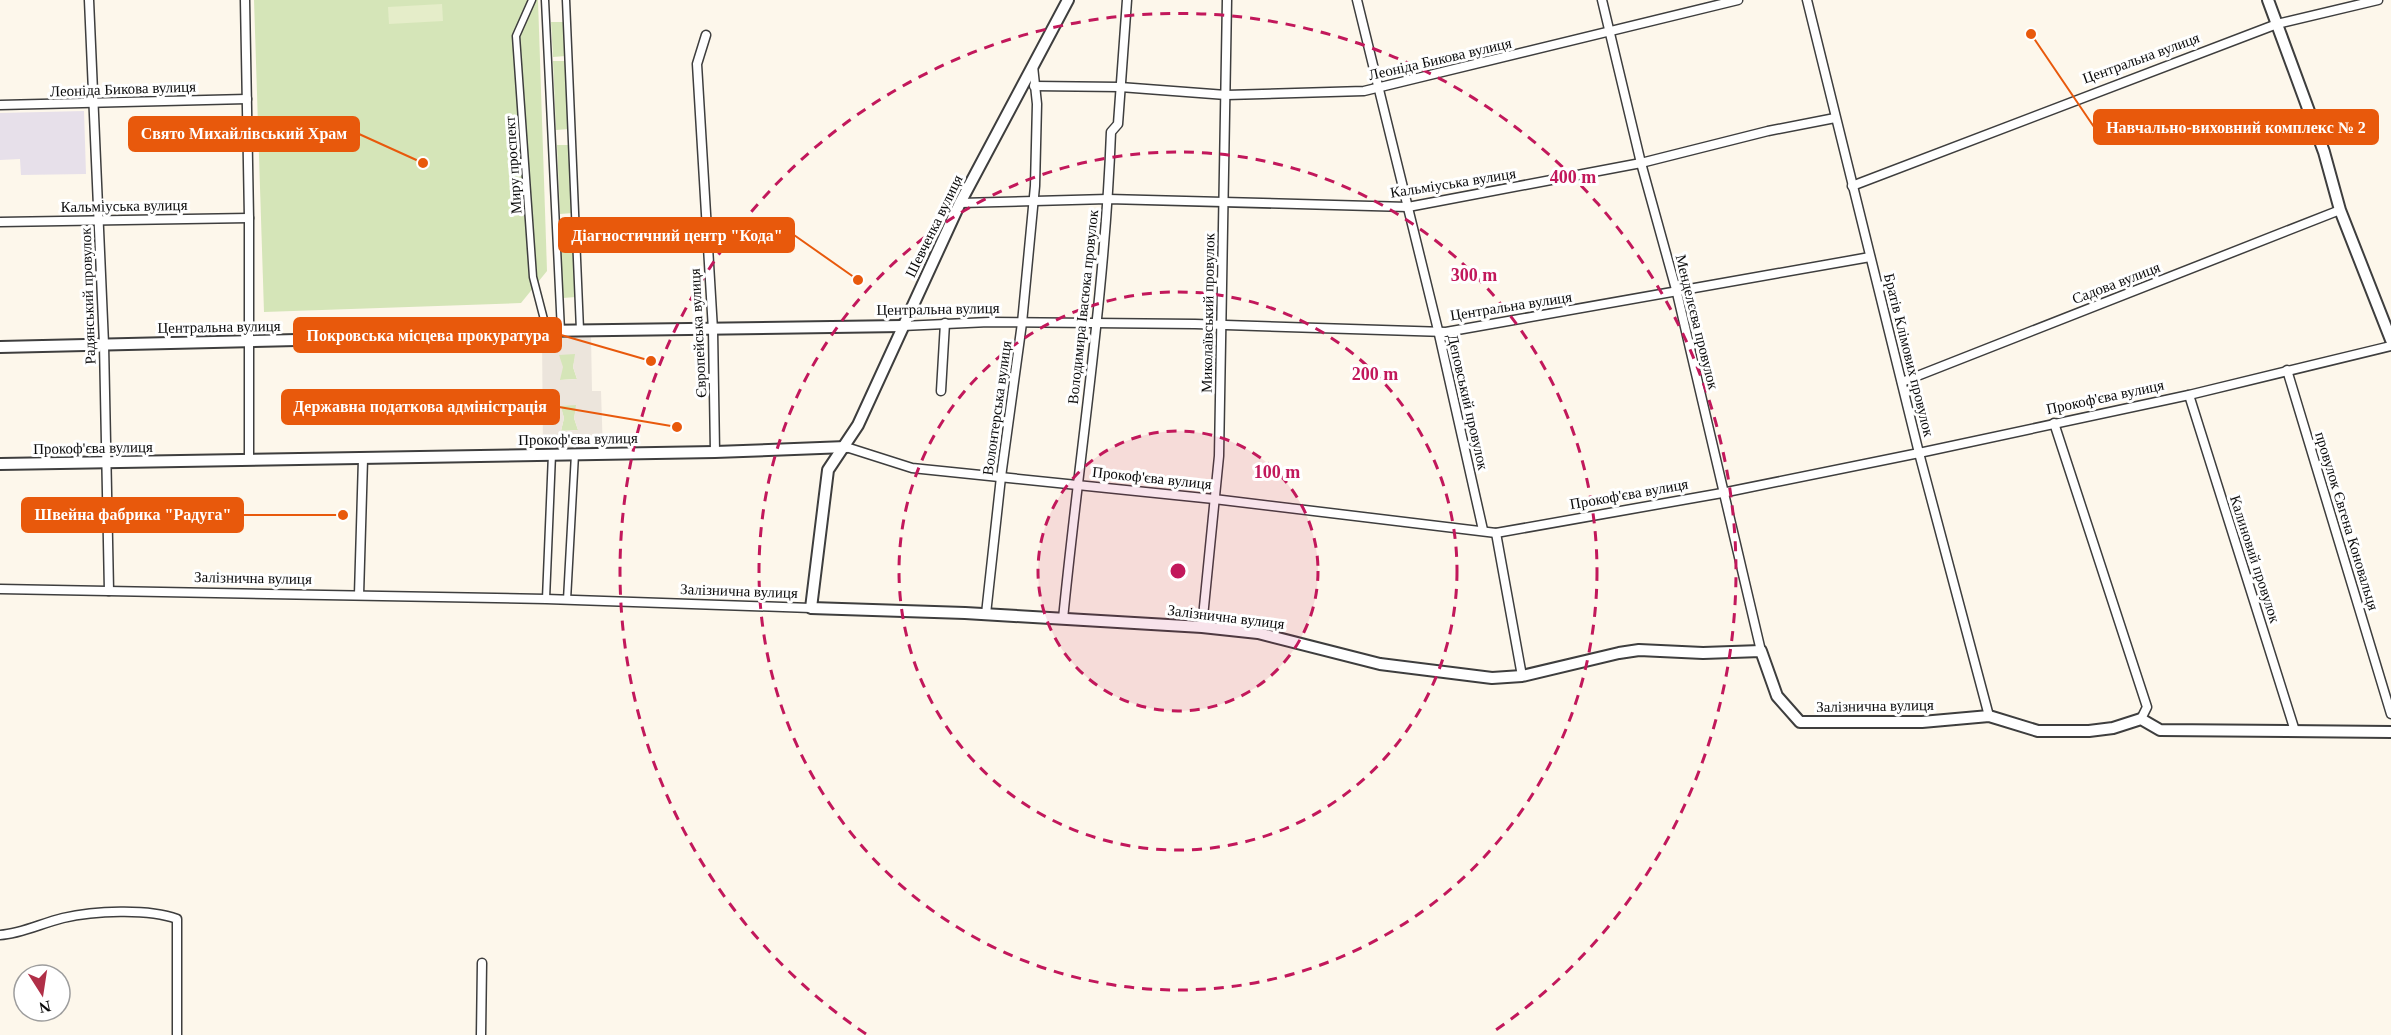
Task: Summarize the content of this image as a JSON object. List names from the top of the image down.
{
  "streets": {
    "street": [
      "Центральна вулиця",
      "Леоніда Бикова вулиця",
      "Миру проспект",
      "Кальміуська вулиця",
      "Шевченка вулиця",
      "Садова вулиця",
      "Радянський провулок",
      "Володимира Івасюка провулок",
      "Миколаївський провулок",
      "Менделєєва провулок",
      "Європейська вулиця",
      "Братів Клімових провулок",
      "Прокоф'єва вулиця",
      "Деповський провулок",
      "Волонтерська вулиця",
      "провулок Євгена Коновальця",
      "Калиновий провулок",
      "Залізнична вулиця"
    ]
  },
  "crossings": [
    ["Центральна вулиця", "Миру проспект"],
    ["Центральна вулиця", "Шевченка вулиця"],
    ["Центральна вулиця", "Радянський провулок"],
    ["Центральна вулиця", "Володимира Івасюка провулок"],
    ["Центральна вулиця", "Миколаївський провулок"],
    ["Центральна вулиця", "Менделєєва провулок"],
    ["Центральна вулиця", "Європейська вулиця"],
    ["Центральна вулиця", "Братів Клімових провулок"],
    ["Центральна вулиця", "Деповський провулок"],
    ["Центральна вулиця", "Волонтерська вулиця"],
    ["Леоніда Бикова вулиця", "Радянський провулок"],
    ["Леоніда Бикова вулиця", "Володимира Івасюка провулок"],
    ["Леоніда Бикова вулиця", "Миколаївський провулок"],
    ["Леоніда Бикова вулиця", "Менделєєва провулок"],
    ["Леоніда Бикова вулиця", "Деповський провулок"],
    ["Леоніда Бикова вулиця", "Волонтерська вулиця"],
    ["Кальміуська вулиця", "Шевченка вулиця"],
    ["Кальміуська вулиця", "Радянський провулок"],
    ["Кальміуська вулиця", "Володимира Івасюка провулок"],
    ["Кальміуська вулиця", "Миколаївський провулок"],
    ["Кальміуська вулиця", "Менделєєва провулок"],
    ["Кальміуська вулиця", "Братів Клімових провулок"],
    ["Кальміуська вулиця", "Деповський провулок"],
    ["Кальміуська вулиця", "Волонтерська вулиця"],
    ["Шевченка вулиця", "Прокоф'єва вулиця"],
    ["Шевченка вулиця", "Волонтерська вулиця"],
    ["Шевченка вулиця", "Залізнична вулиця"],
    ["Садова вулиця", "Братів Клімових провулок"],
    ["Радянський провулок", "Прокоф'єва вулиця"],
    ["Радянський провулок", "Залізнична вулиця"],
    ["Володимира Івасюка провулок", "Прокоф'єва вулиця"],
    ["Володимира Івасюка провулок", "Залізнична вулиця"],
    ["Миколаївський провулок", "Прокоф'єва вулиця"],
    ["Миколаївський провулок", "Залізнична вулиця"],
    ["Менделєєва провулок", "Прокоф'єва вулиця"],
    ["Менделєєва провулок", "Залізнична вулиця"],
    ["Європейська вулиця", "Прокоф'єва вулиця"],
    ["Братів Клімових провулок", "Прокоф'єва вулиця"],
    ["Братів Клімових провулок", "Залізнична вулиця"],
    ["Прокоф'єва вулиця", "Деповський провулок"],
    ["Прокоф'єва вулиця", "Волонтерська вулиця"],
    ["Прокоф'єва вулиця", "провулок Євгена Коновальця"],
    ["Прокоф'єва вулиця", "Калиновий провулок"],
    ["Волонтерська вулиця", "Залізнична вулиця"]
  ],
  "places": [
    "Навчально-виховний комплекс № 2",
    "Свято Михайлівський Храм",
    "Діагностичний центр \"Кода\"",
    "Покровська місцева прокуратура",
    "Державна податкова адміністрація",
    "Швейна фабрика \"Радуга\""
  ],
  "north": "bottom",
  "rings": [
    "400 m",
    "300 m",
    "200 m",
    "100 m"
  ]
}
